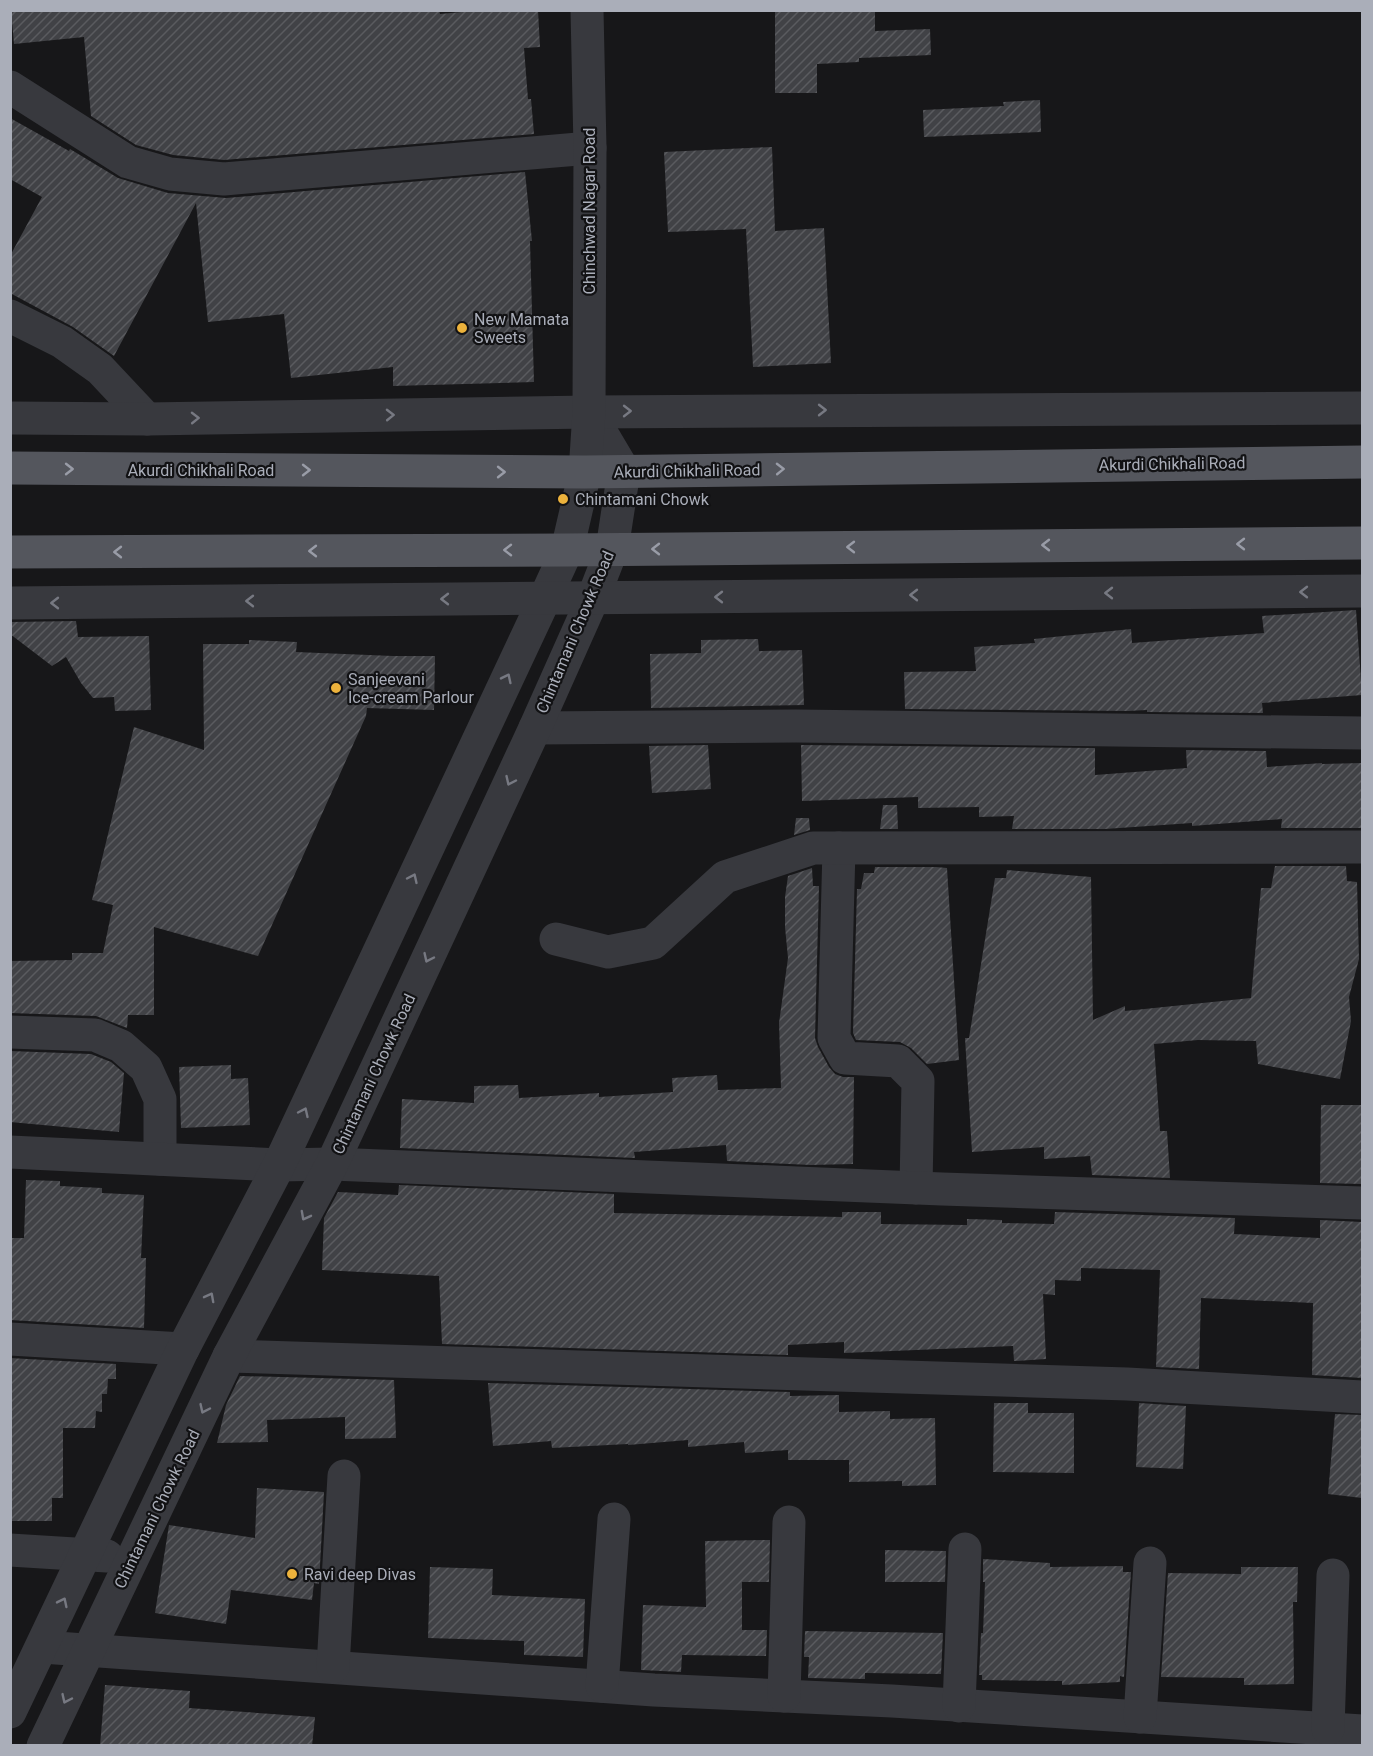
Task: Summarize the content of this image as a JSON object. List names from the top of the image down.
{
  "streets": {
    "main road": ["Akurdi Chikhali Road"],
    "street": ["Chinchwad Nagar Road", "Chintamani Chowk Road"]
  },
  "crossings": [
    ["Akurdi Chikhali Road", "Chintamani Chowk Road"]
  ],
  "places": [
    "New Mamata Sweets",
    "Chintamani Chowk",
    "Sanjeevani Ice-cream Parlour",
    "Ravi deep Divas"
  ]
}
